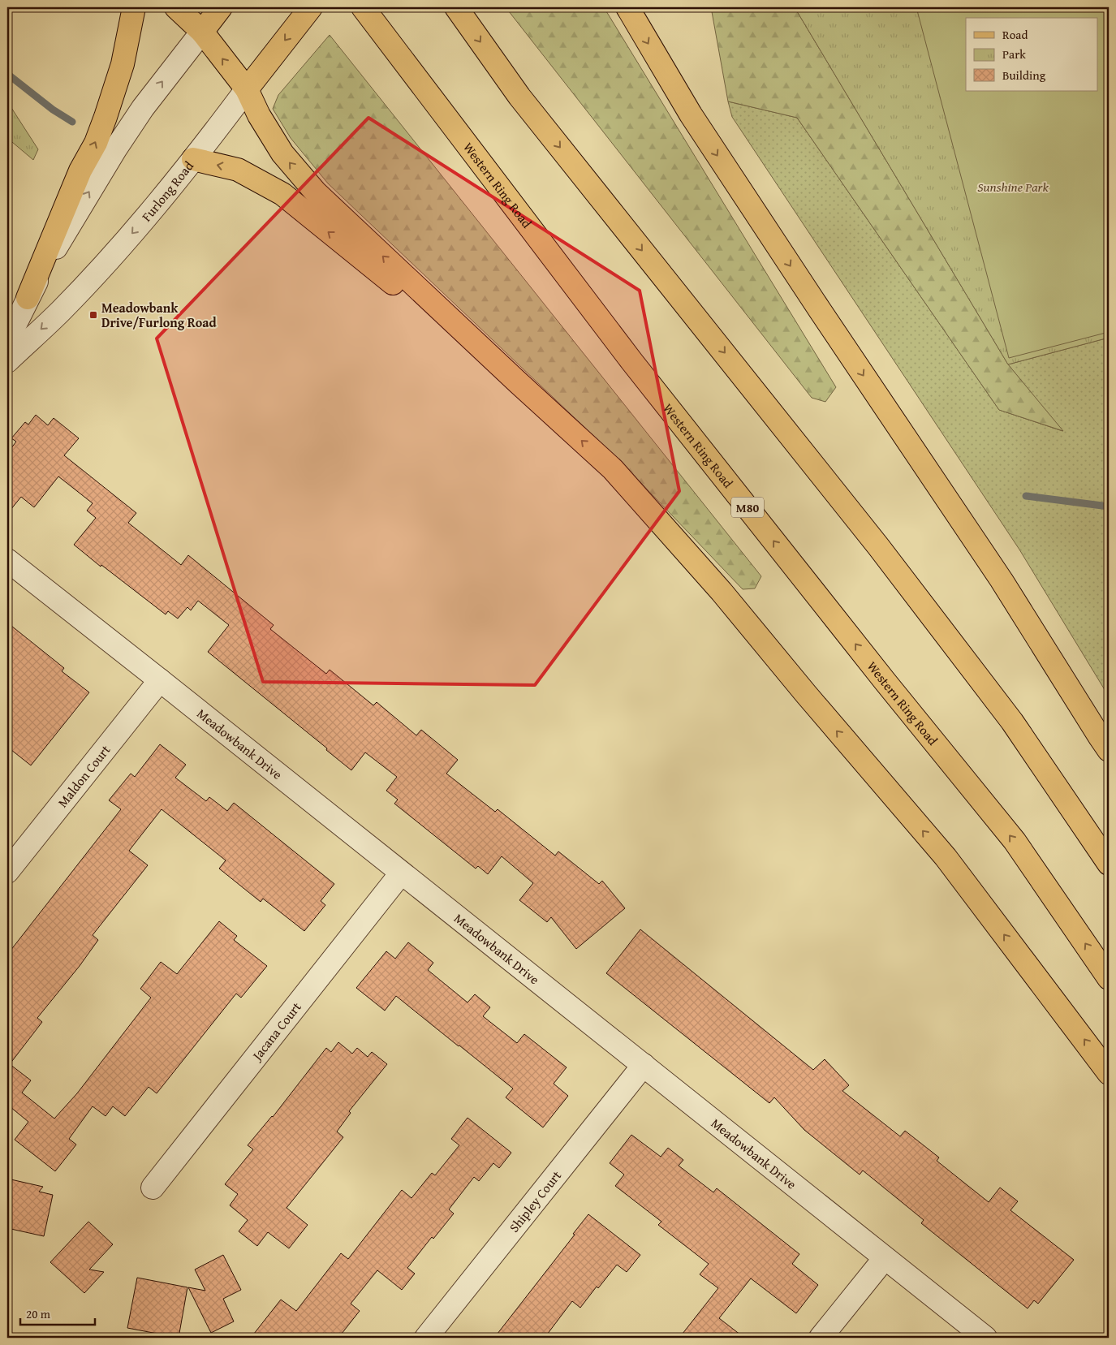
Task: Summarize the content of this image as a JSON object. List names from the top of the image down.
{
  "streets": {
    "main road": ["Western Ring Road", "Furlong Road", "M80"],
    "street": [
      "Meadowbank Drive",
      "Maldon Court",
      "Jacana Court",
      "Shipley Court"
    ]
  },
  "crossings": [
    ["Meadowbank Drive", "Maldon Court"],
    ["Meadowbank Drive", "Jacana Court"],
    ["Meadowbank Drive", "Shipley Court"]
  ],
  "parks": ["Sunshine Park"],
  "places": {
    "transit": ["Meadowbank Drive/Furlong Road"]
  },
  "legend": ["Road", "Park", "Building"],
  "scale_bar": "20 m"
}
